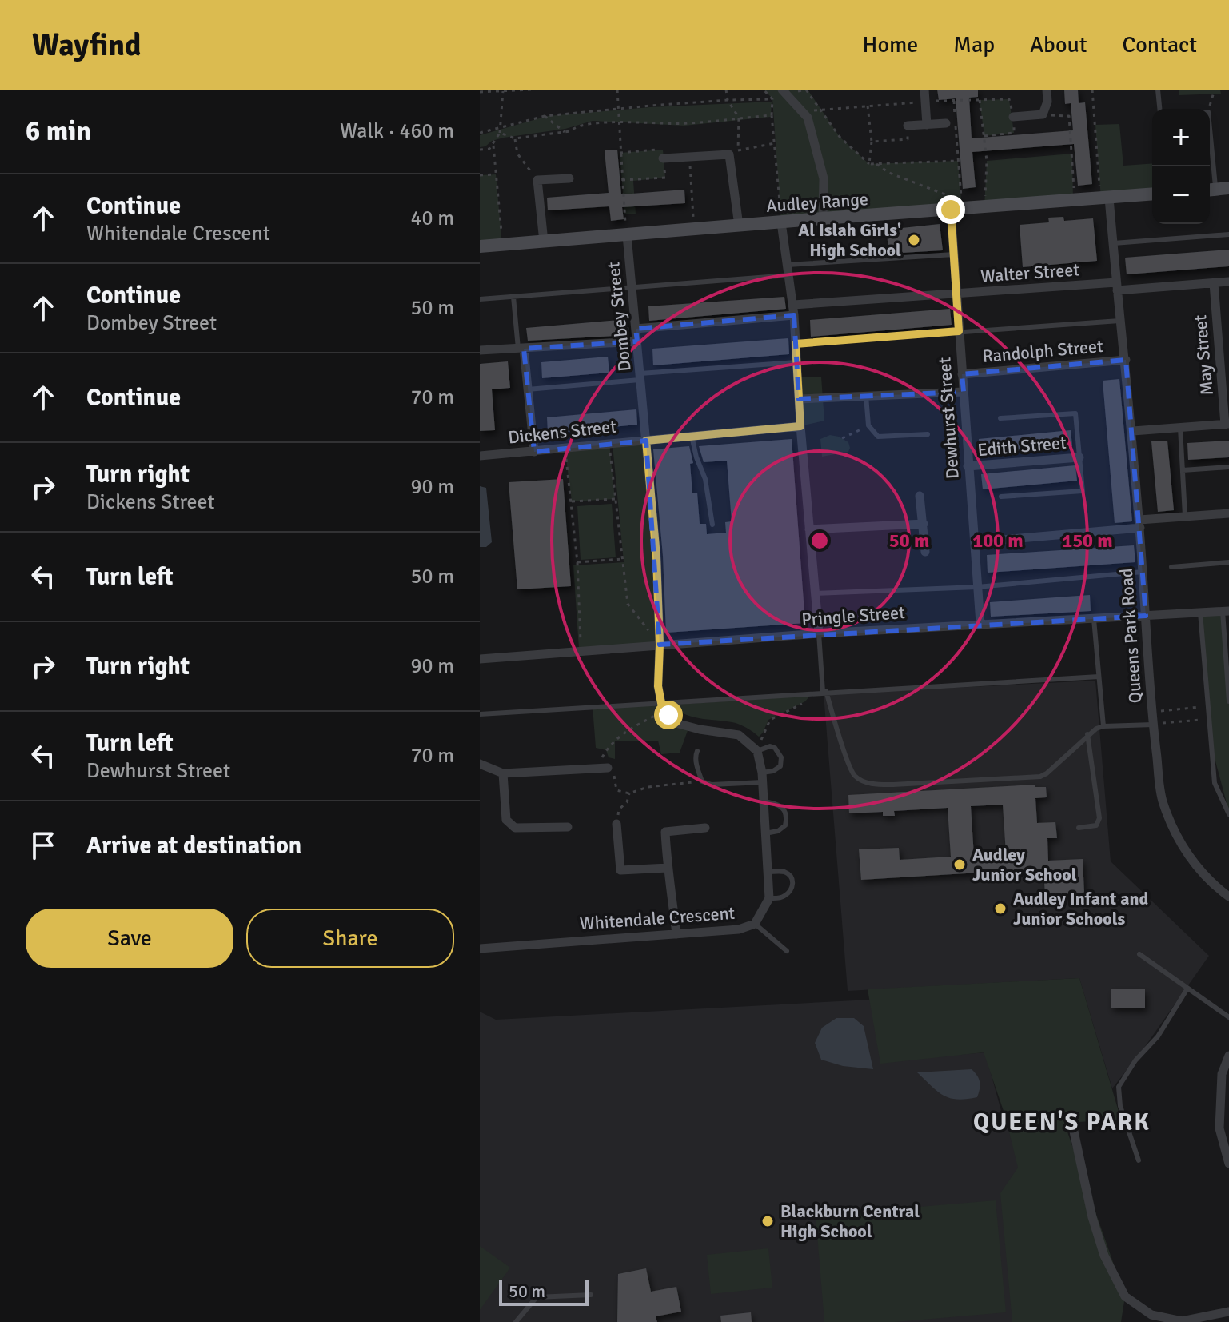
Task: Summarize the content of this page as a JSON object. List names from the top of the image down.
{
  "streets": {
    "street": [
      "Audley Range",
      "Walter Street",
      "Dombey Street",
      "Randolph Street",
      "May Street",
      "Dewhurst Street",
      "Dickens Street",
      "Edith Street",
      "Pringle Street",
      "Queens Park Road",
      "Whitendale Crescent"
    ]
  },
  "crossings": [
    ["Audley Range", "Dombey Street"],
    ["Audley Range", "Dewhurst Street"],
    ["Audley Range", "Queens Park Road"],
    ["Walter Street", "May Street"],
    ["Walter Street", "Dewhurst Street"],
    ["Walter Street", "Queens Park Road"],
    ["Dombey Street", "Dickens Street"],
    ["Dombey Street", "Pringle Street"],
    ["Randolph Street", "Dewhurst Street"],
    ["Randolph Street", "Queens Park Road"],
    ["Dewhurst Street", "Edith Street"],
    ["Dewhurst Street", "Pringle Street"],
    ["Pringle Street", "Queens Park Road"]
  ],
  "districts": ["QUEEN'S PARK"],
  "places": [
    "Al Islah Girls' High School",
    "Audley Junior School",
    "Audley Infant and Junior Schools",
    "Blackburn Central High School"
  ],
  "scale_bar": "50 m",
  "page": {
    "header": "Wayfind",
    "nav": [
      "Home",
      "Map",
      "About",
      "Contact"
    ],
    "heading": ["6 min", "Walk · 460 m"],
    "map_buttons": ["+", "−"],
    "list": [
      ["Continue", "Whitendale Crescent", "40 m"],
      ["Continue", "Dombey Street", "50 m"],
      ["Continue", "70 m"],
      ["Turn right", "Dickens Street", "90 m"],
      ["Turn left", "50 m"],
      ["Turn right", "90 m"],
      ["Turn left", "Dewhurst Street", "70 m"],
      "Arrive at destination"
    ],
    "buttons": ["Save", "Share"],
    "scale": "50 m"
  },
  "rings": ["50 m", "100 m", "150 m"]
}
